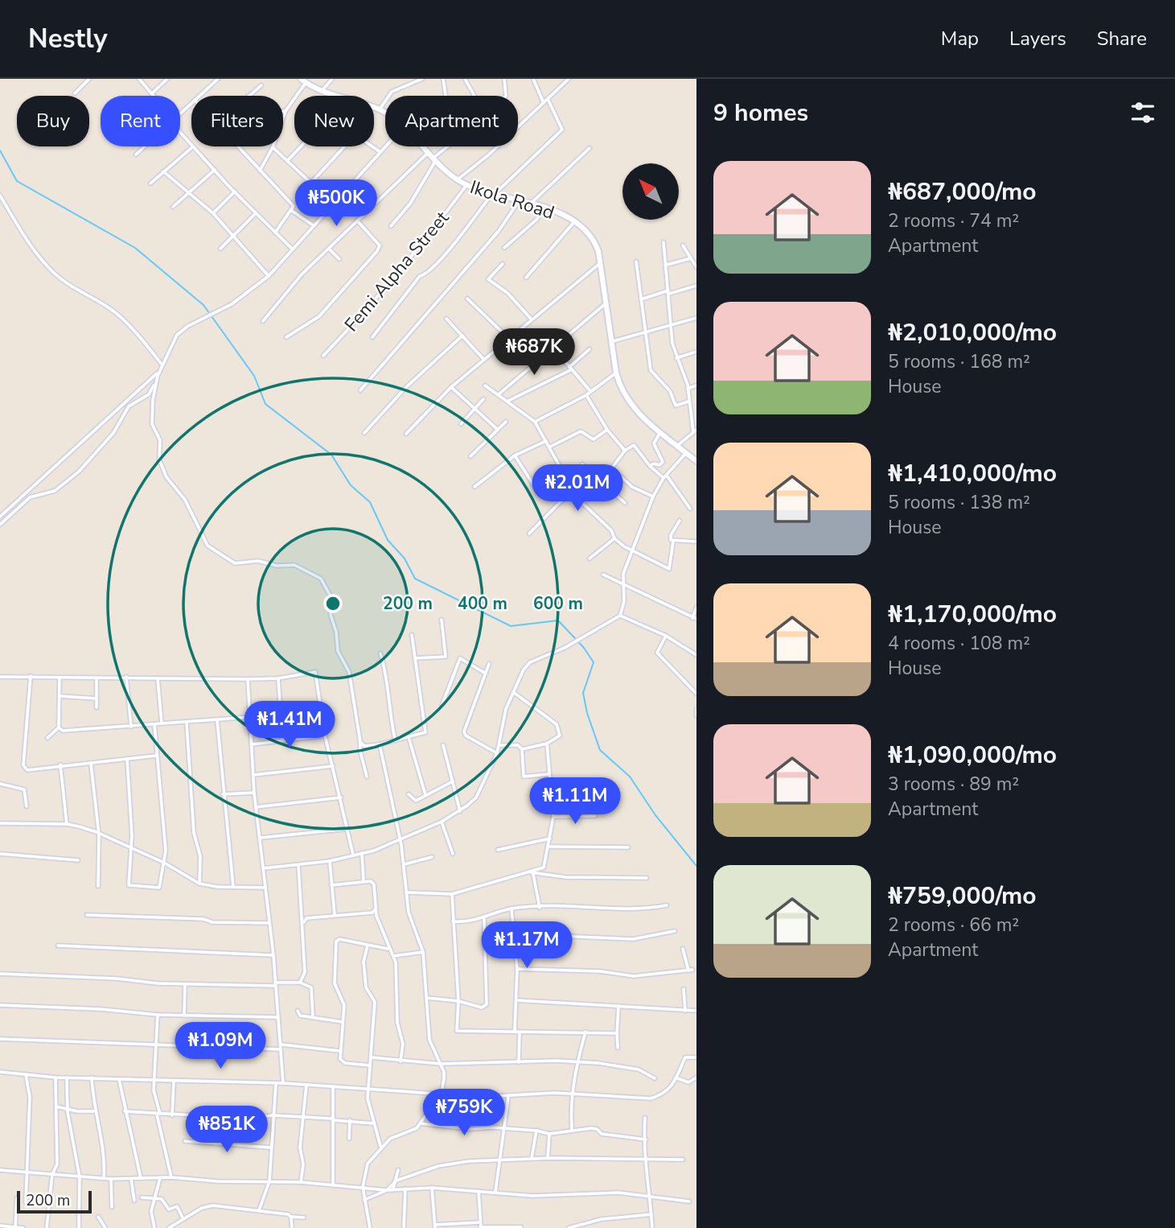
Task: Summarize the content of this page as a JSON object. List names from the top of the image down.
{
  "streets": {
    "street": ["Ikola Road", "Femi Alpha Street"]
  },
  "crossings": [
    ["Ikola Road", "Femi Alpha Street"]
  ],
  "scale_bar": "200 m",
  "north": "top left",
  "page": {
    "header": "Nestly",
    "nav": ["Map", "Layers", "Share"],
    "heading": "9 homes",
    "chip": [
      "Buy",
      "Rent",
      "Filters",
      "New",
      "Apartment"
    ],
    "list": [
      {
        "name": "₦687,000/mo",
        "note": "2 rooms · 74 m² · Apartment"
      },
      {
        "name": "₦2,010,000/mo",
        "note": "5 rooms · 168 m² · House"
      },
      {
        "name": "₦1,410,000/mo",
        "note": "5 rooms · 138 m² · House"
      },
      {
        "name": "₦1,170,000/mo",
        "note": "4 rooms · 108 m² · House"
      },
      {
        "name": "₦1,090,000/mo",
        "note": "3 rooms · 89 m² · Apartment"
      },
      {
        "name": "₦759,000/mo",
        "note": "2 rooms · 66 m² · Apartment"
      }
    ],
    "price": [
      "₦500K",
      "₦687K",
      "₦2.01M",
      "₦1.41M",
      "₦1.11M",
      "₦1.17M",
      "₦1.09M",
      "₦759K",
      "₦851K"
    ],
    "scale": "200 m"
  },
  "rings": ["200 m", "400 m", "600 m"]
}
